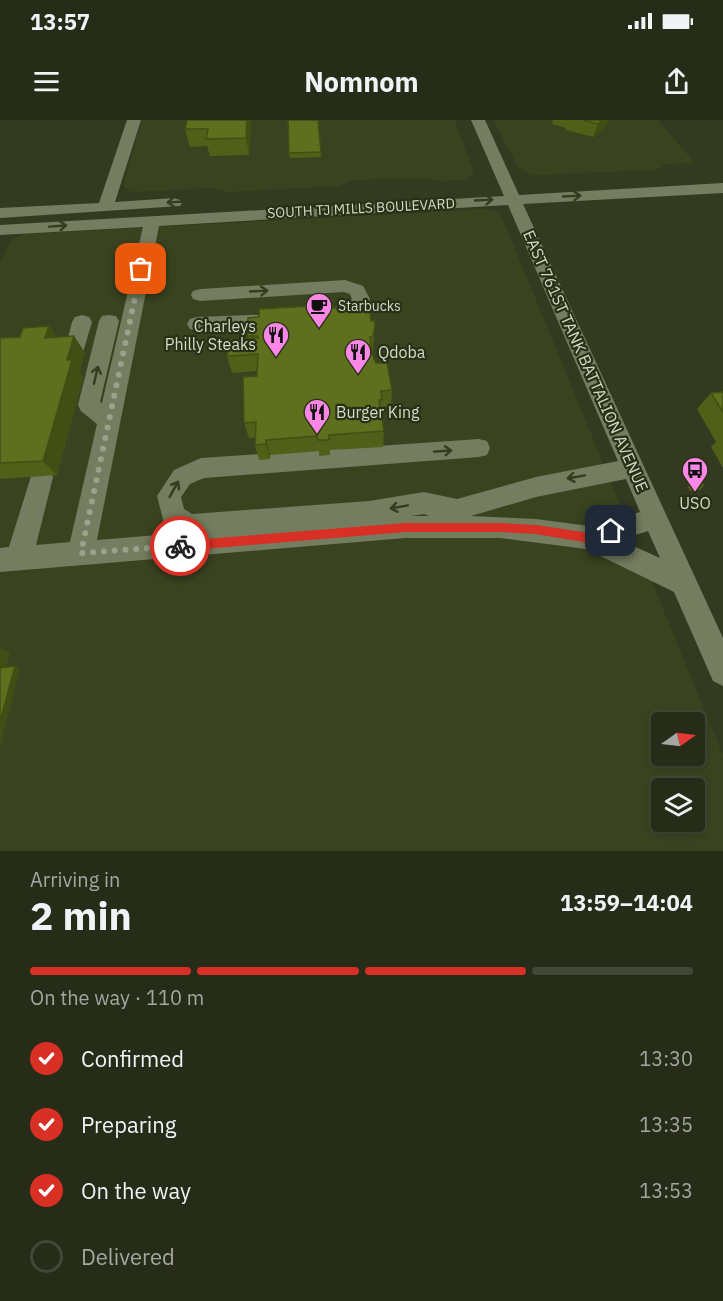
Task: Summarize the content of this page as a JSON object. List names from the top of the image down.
{
  "streets": {
    "street": ["SOUTH TJ MILLS BOULEVARD", "EAST 761ST TANK BATTALION AVENUE"]
  },
  "crossings": [
    ["SOUTH TJ MILLS BOULEVARD", "EAST 761ST TANK BATTALION AVENUE"]
  ],
  "one_way": ["SOUTH TJ MILLS BOULEVARD"],
  "places": {
    "cafe": ["Starbucks"],
    "restaurant": ["Charleys Philly Steaks", "Qdoba", "Burger King"],
    "bus stop": ["USO"]
  },
  "north": "right",
  "page": {
    "status": "13:57",
    "header": "Nomnom",
    "heading": ["2 min", "Arriving in", "13:59–14:04"],
    "bar": "On the way · 110 m",
    "list": [
      ["Confirmed", "13:30"],
      ["Preparing", "13:35"],
      ["On the way", "13:53"],
      "Delivered"
    ]
  }
}
